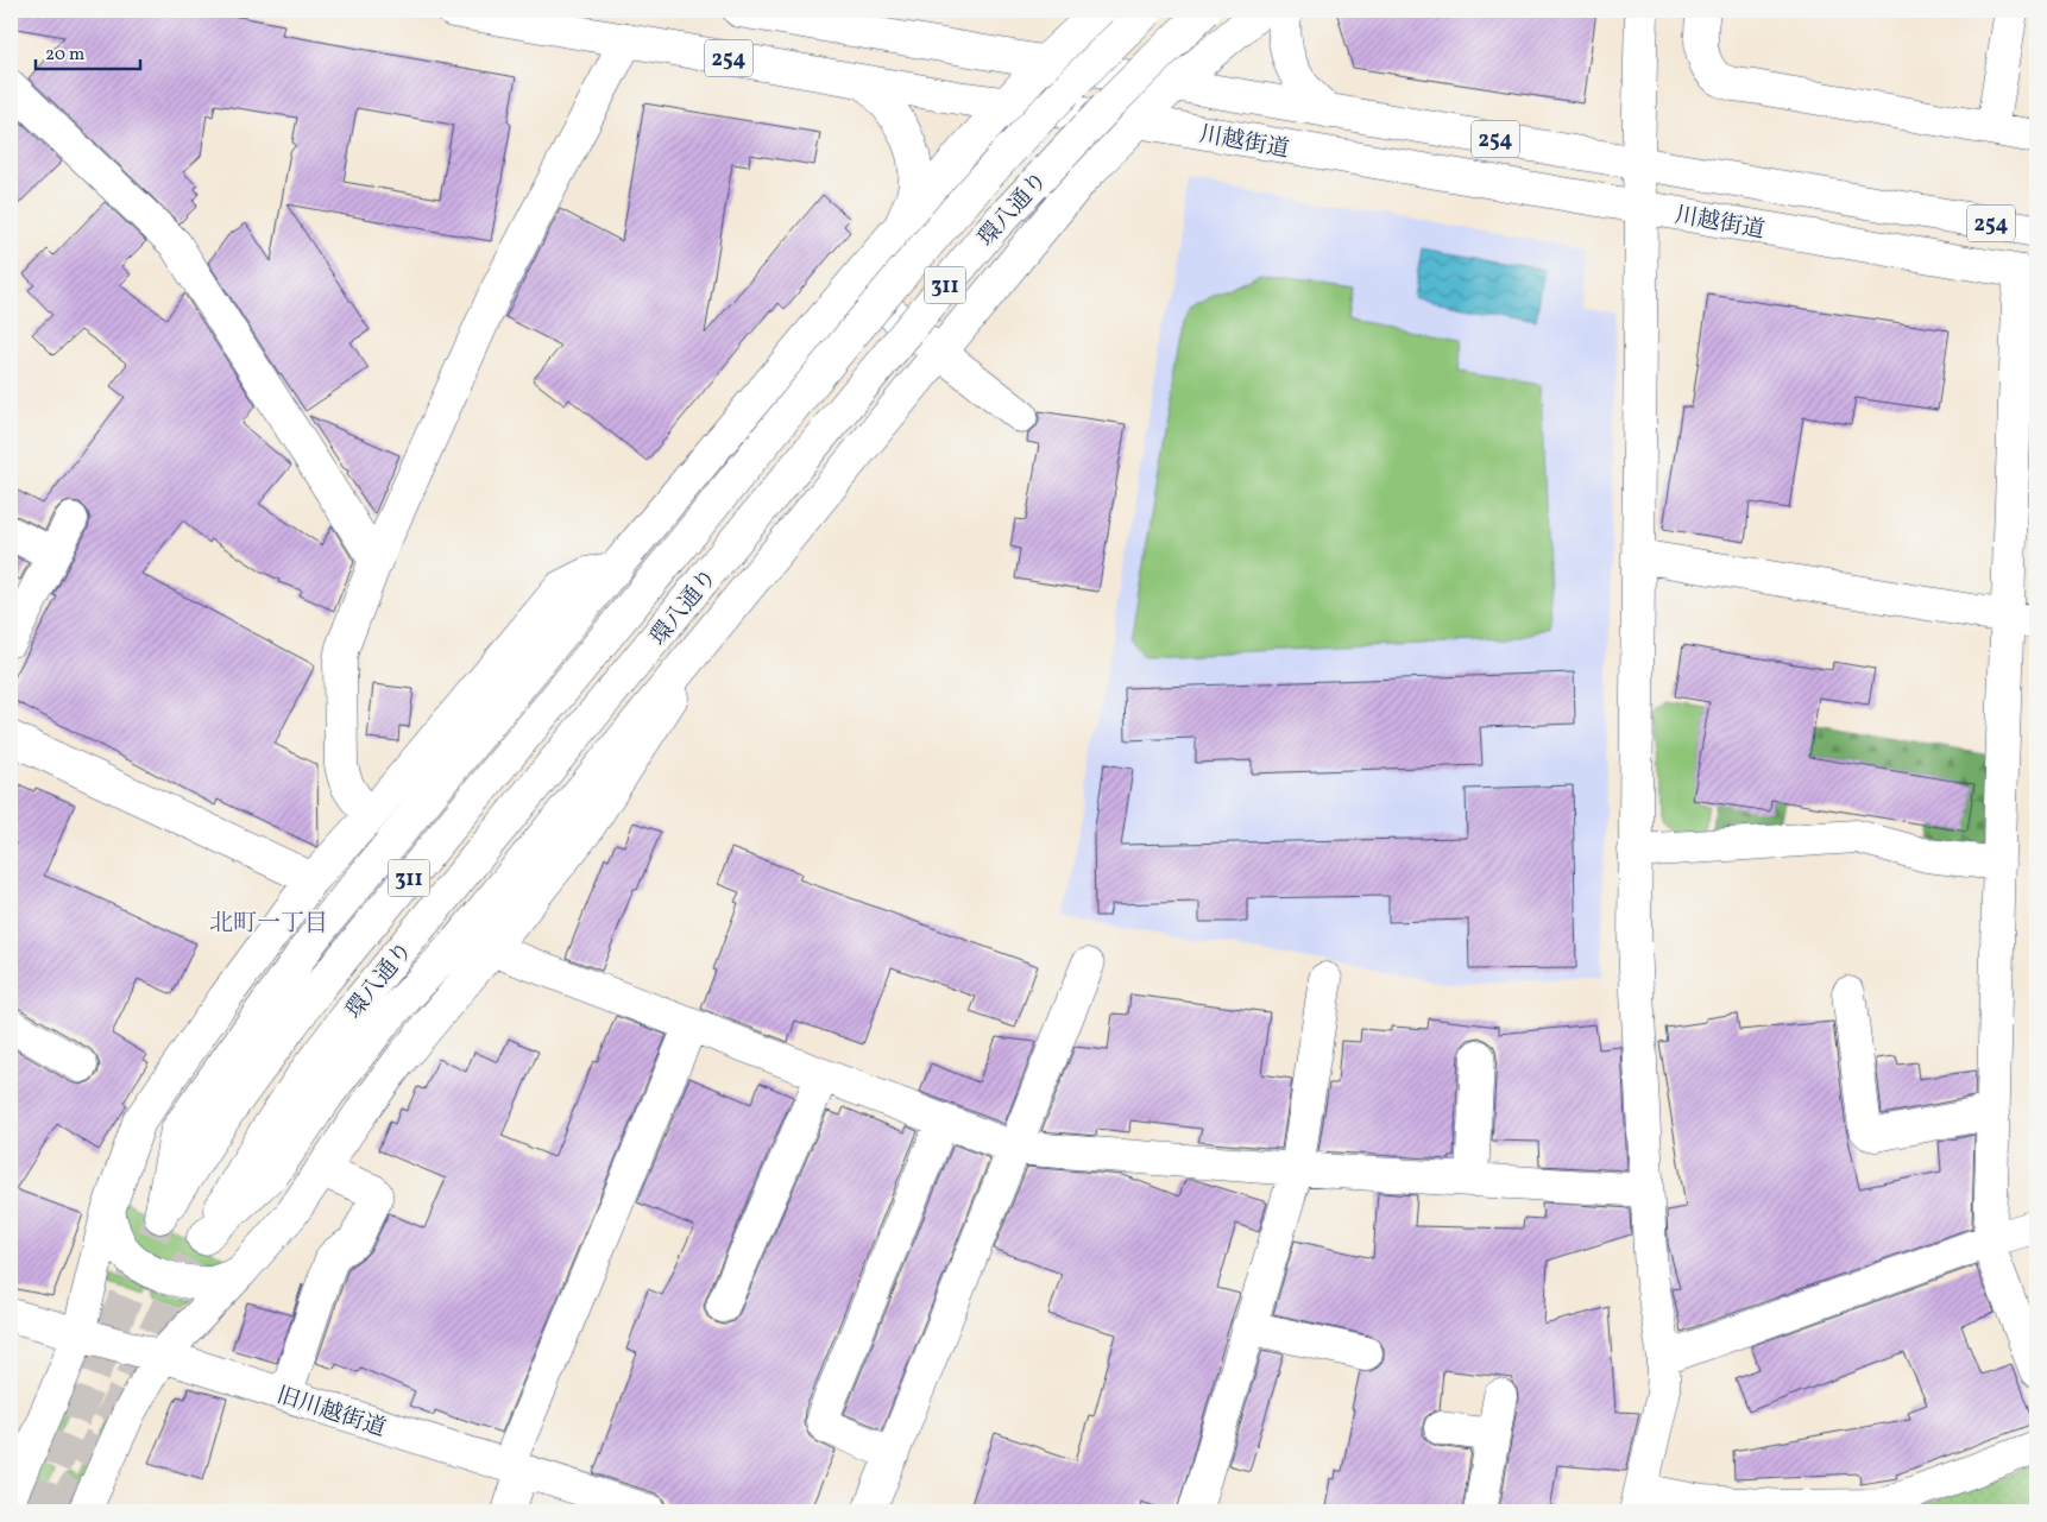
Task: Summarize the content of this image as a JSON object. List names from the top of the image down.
{
  "streets": {
    "main road": [
      "254",
      "川越街道",
      "環八通り",
      "311",
      "旧川越街道"
    ]
  },
  "districts": ["北町一丁目"],
  "scale_bar": "20 m"
}
